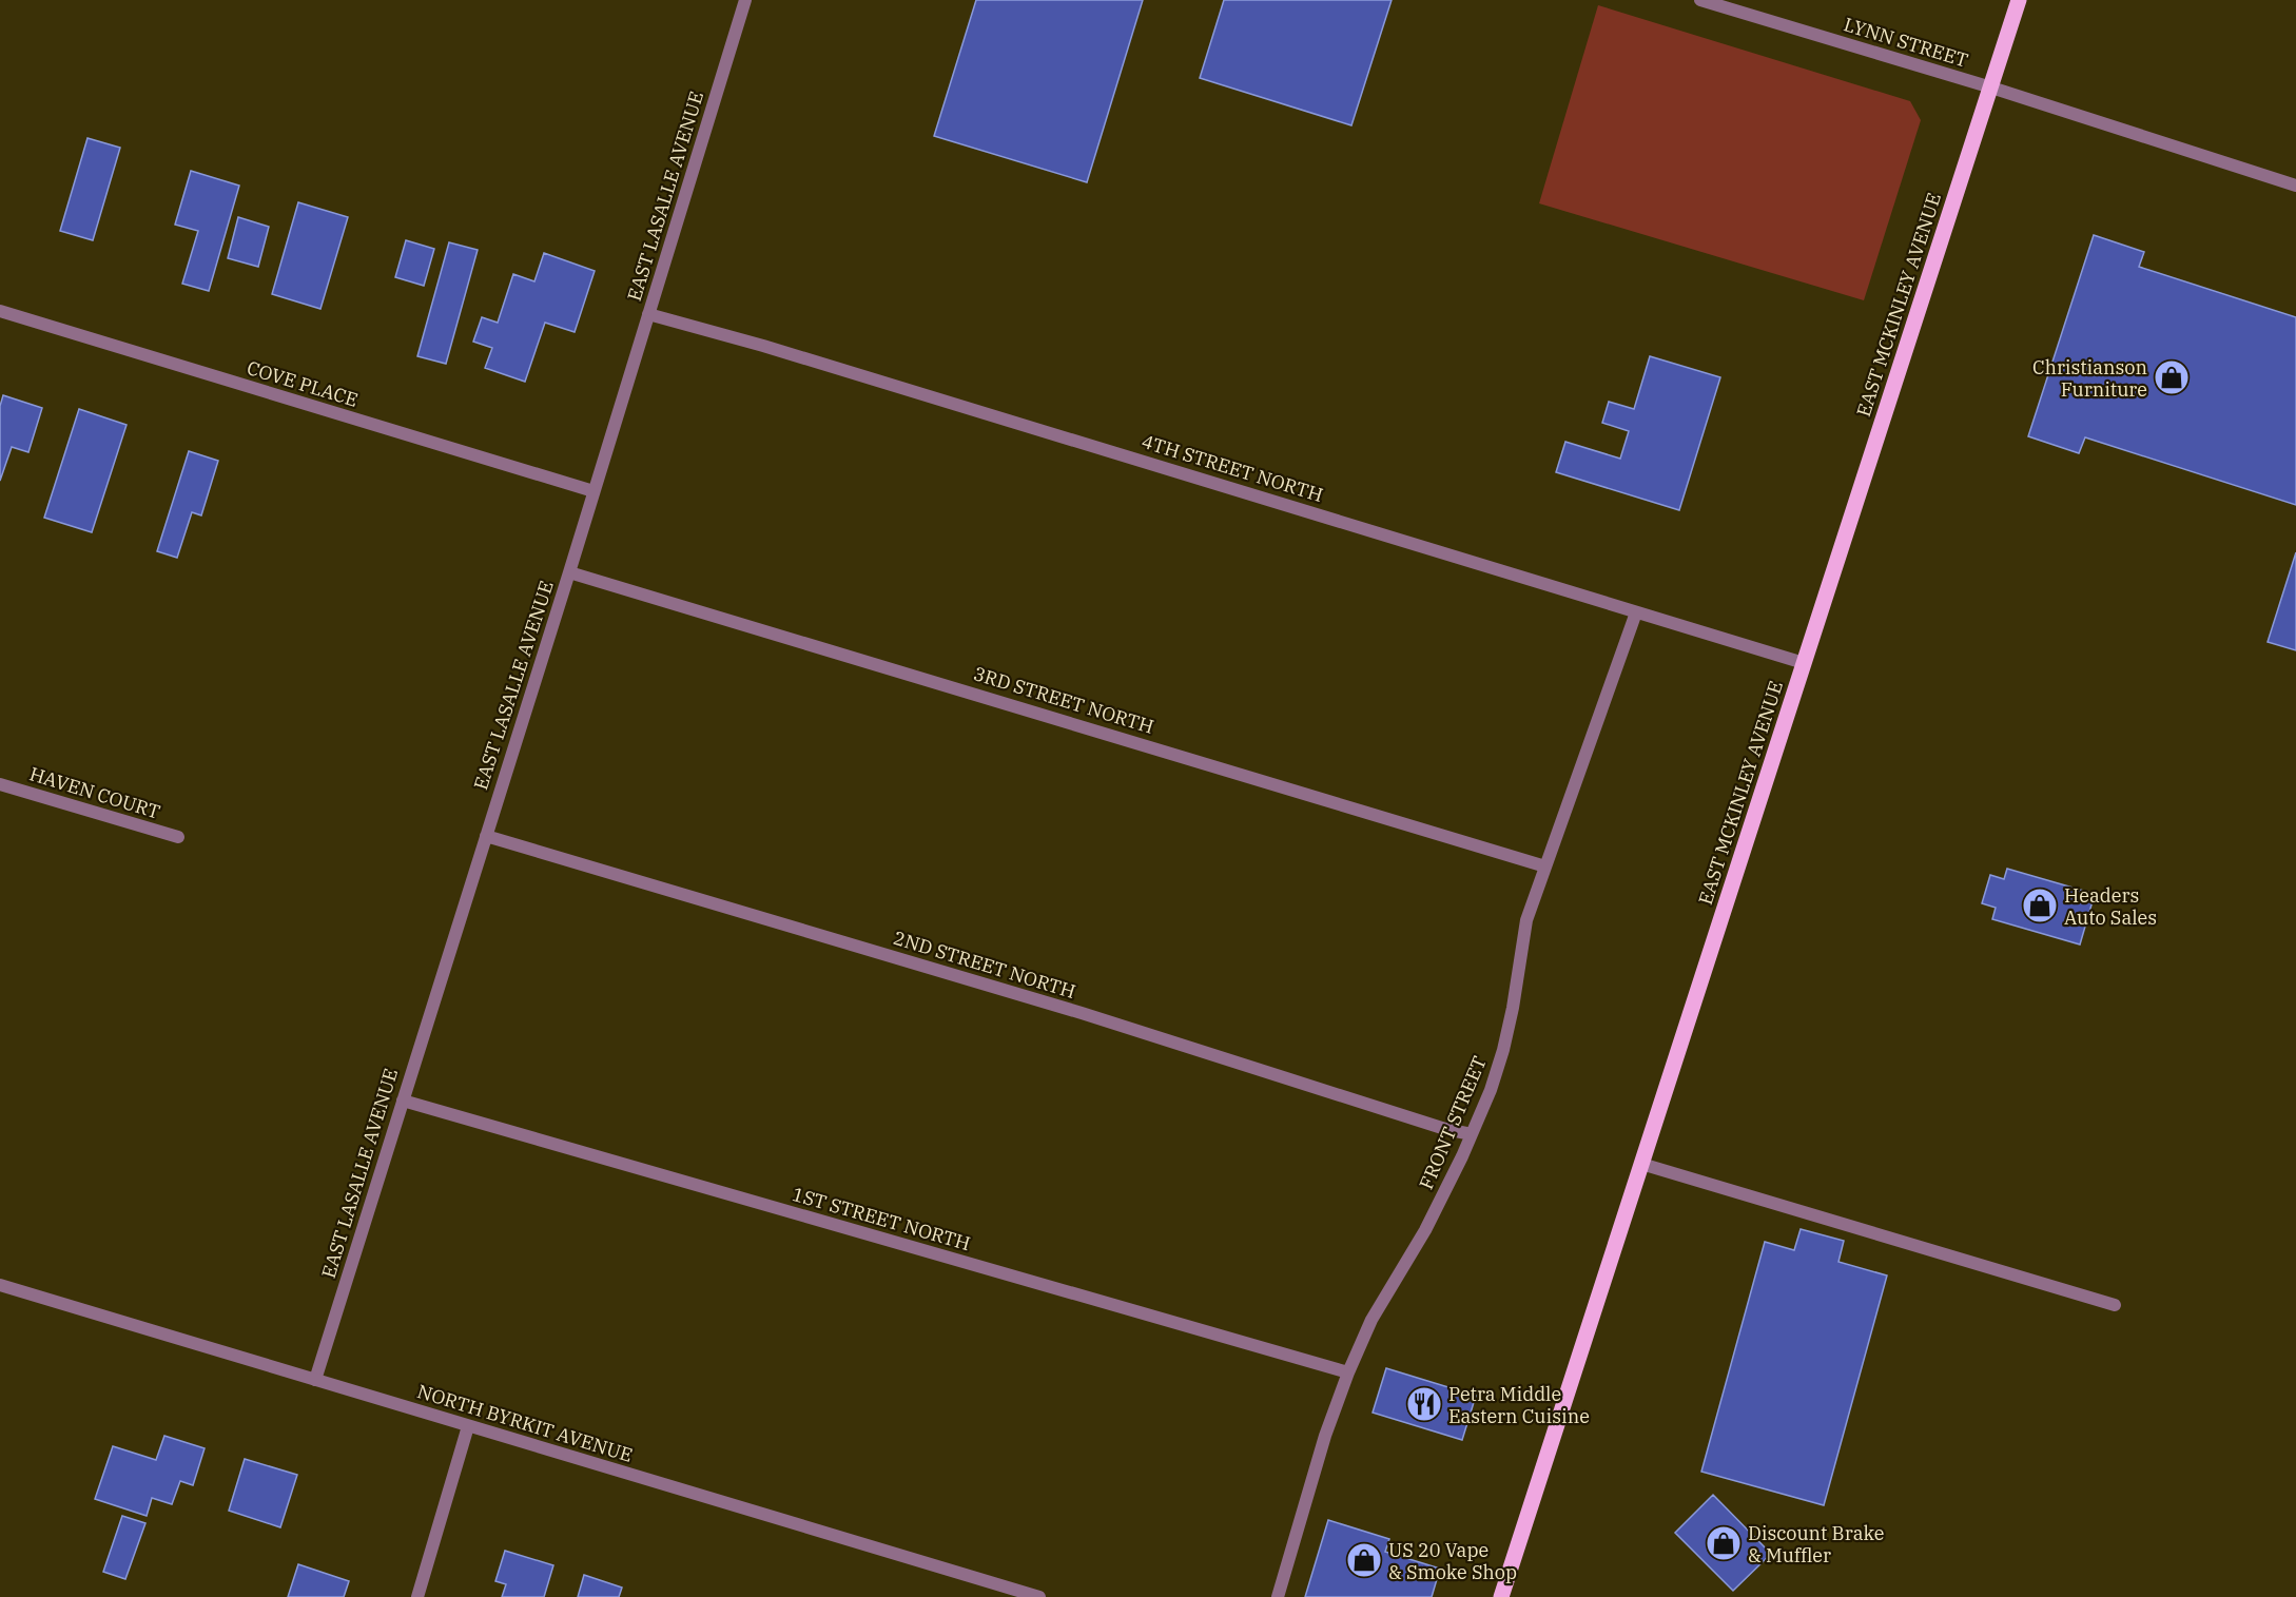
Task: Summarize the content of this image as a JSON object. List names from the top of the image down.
{
  "streets": {
    "main road": ["EAST MCKINLEY AVENUE"],
    "street": [
      "LYNN STREET",
      "EAST LASALLE AVENUE",
      "COVE PLACE",
      "4TH STREET NORTH",
      "3RD STREET NORTH",
      "HAVEN COURT",
      "2ND STREET NORTH",
      "FRONT STREET",
      "1ST STREET NORTH",
      "NORTH BYRKIT AVENUE"
    ]
  },
  "crossings": [
    ["LYNN STREET", "EAST MCKINLEY AVENUE"],
    ["EAST LASALLE AVENUE", "COVE PLACE"],
    ["EAST LASALLE AVENUE", "4TH STREET NORTH"],
    ["EAST LASALLE AVENUE", "3RD STREET NORTH"],
    ["EAST LASALLE AVENUE", "2ND STREET NORTH"],
    ["EAST LASALLE AVENUE", "1ST STREET NORTH"],
    ["EAST LASALLE AVENUE", "NORTH BYRKIT AVENUE"],
    ["EAST MCKINLEY AVENUE", "4TH STREET NORTH"],
    ["4TH STREET NORTH", "FRONT STREET"],
    ["3RD STREET NORTH", "FRONT STREET"],
    ["2ND STREET NORTH", "FRONT STREET"],
    ["FRONT STREET", "1ST STREET NORTH"]
  ],
  "places": {
    "shop": [
      "Christianson Furniture",
      "Headers Auto Sales",
      "Discount Brake & Muffler",
      "US 20 Vape & Smoke Shop"
    ],
    "restaurant": ["Petra Middle Eastern Cuisine"]
  }
}
